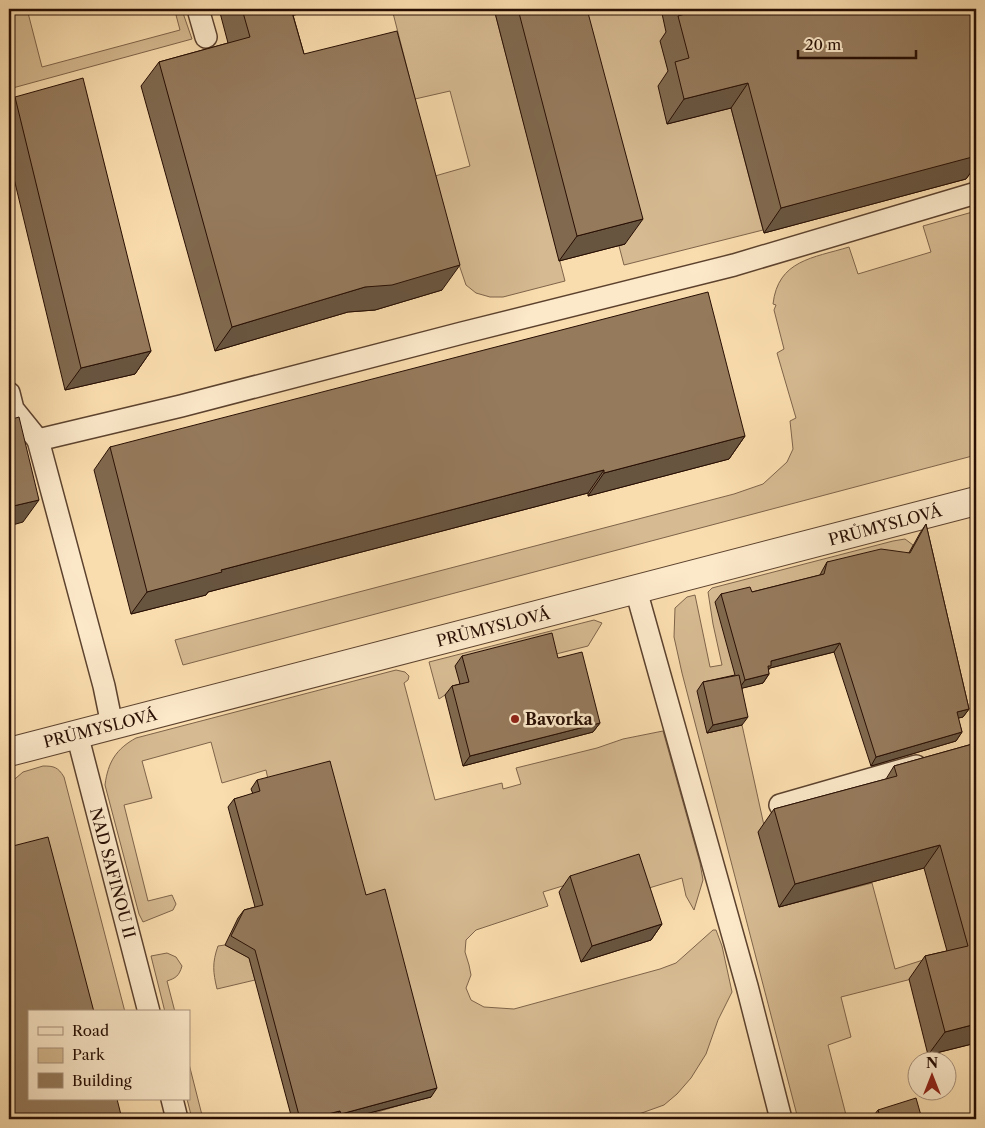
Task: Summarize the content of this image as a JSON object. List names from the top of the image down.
{
  "streets": {
    "street": ["PRŮMYSLOVÁ"],
    "lane": ["NAD SAFINOU II"]
  },
  "crossings": [
    ["PRŮMYSLOVÁ", "NAD SAFINOU II"]
  ],
  "places": ["Bavorka"],
  "legend": ["Road", "Park", "Building"],
  "scale_bar": "20 m",
  "north": "top"
}
